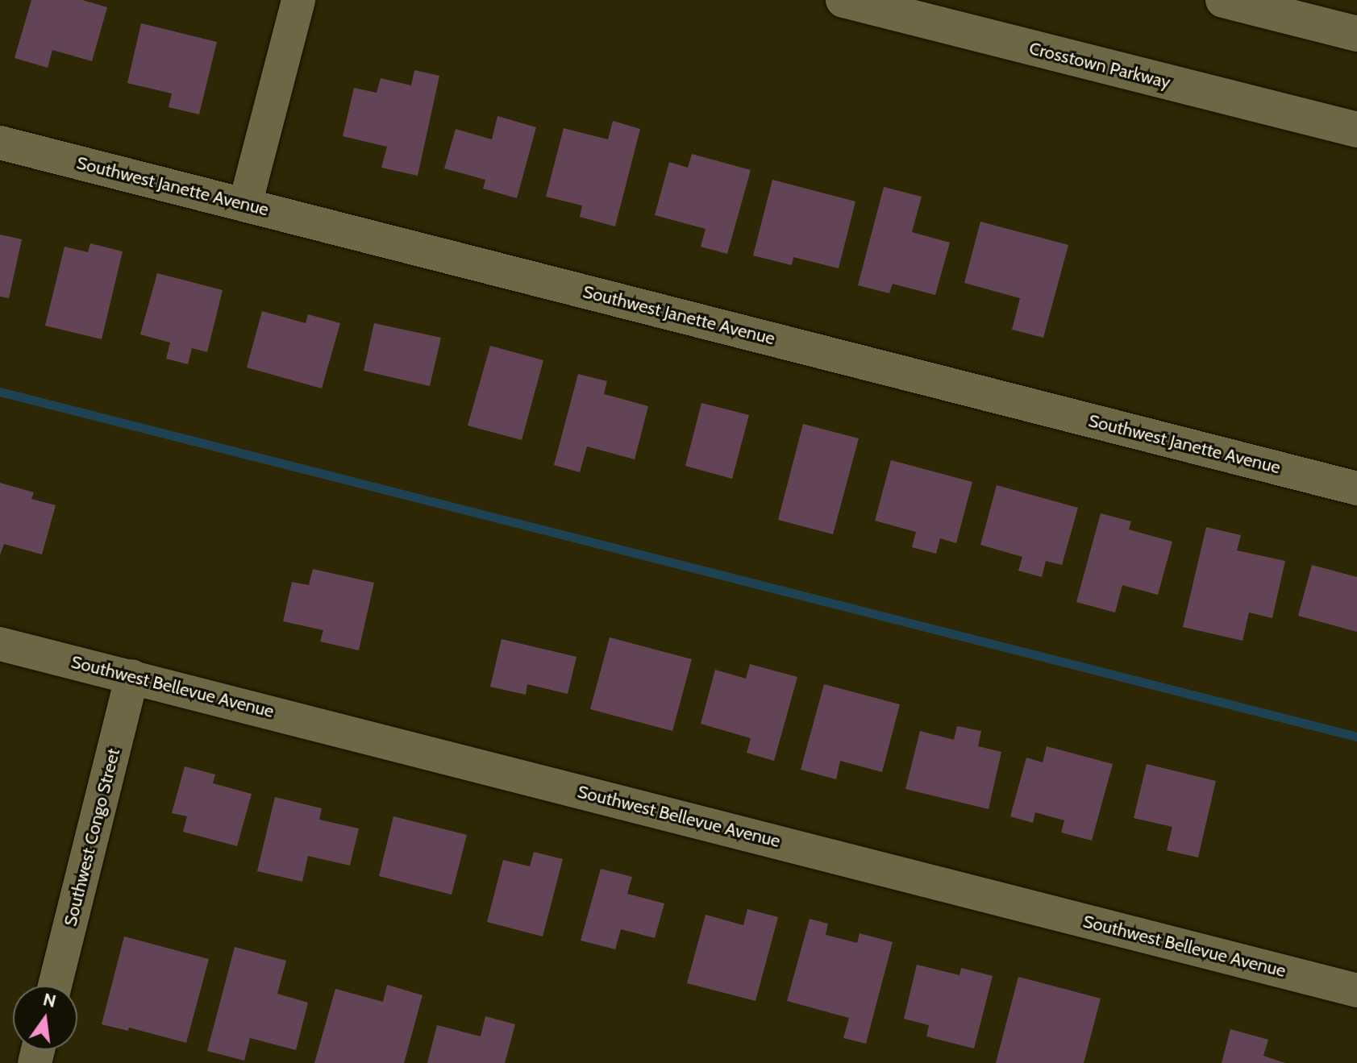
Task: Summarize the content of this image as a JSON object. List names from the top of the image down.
{
  "streets": {
    "main road": ["Crosstown Parkway"],
    "street": ["Southwest Janette Avenue", "Southwest Bellevue Avenue", "Southwest Congo Street"]
  },
  "crossings": [
    ["Southwest Bellevue Avenue", "Southwest Congo Street"]
  ],
  "north": "top"
}
